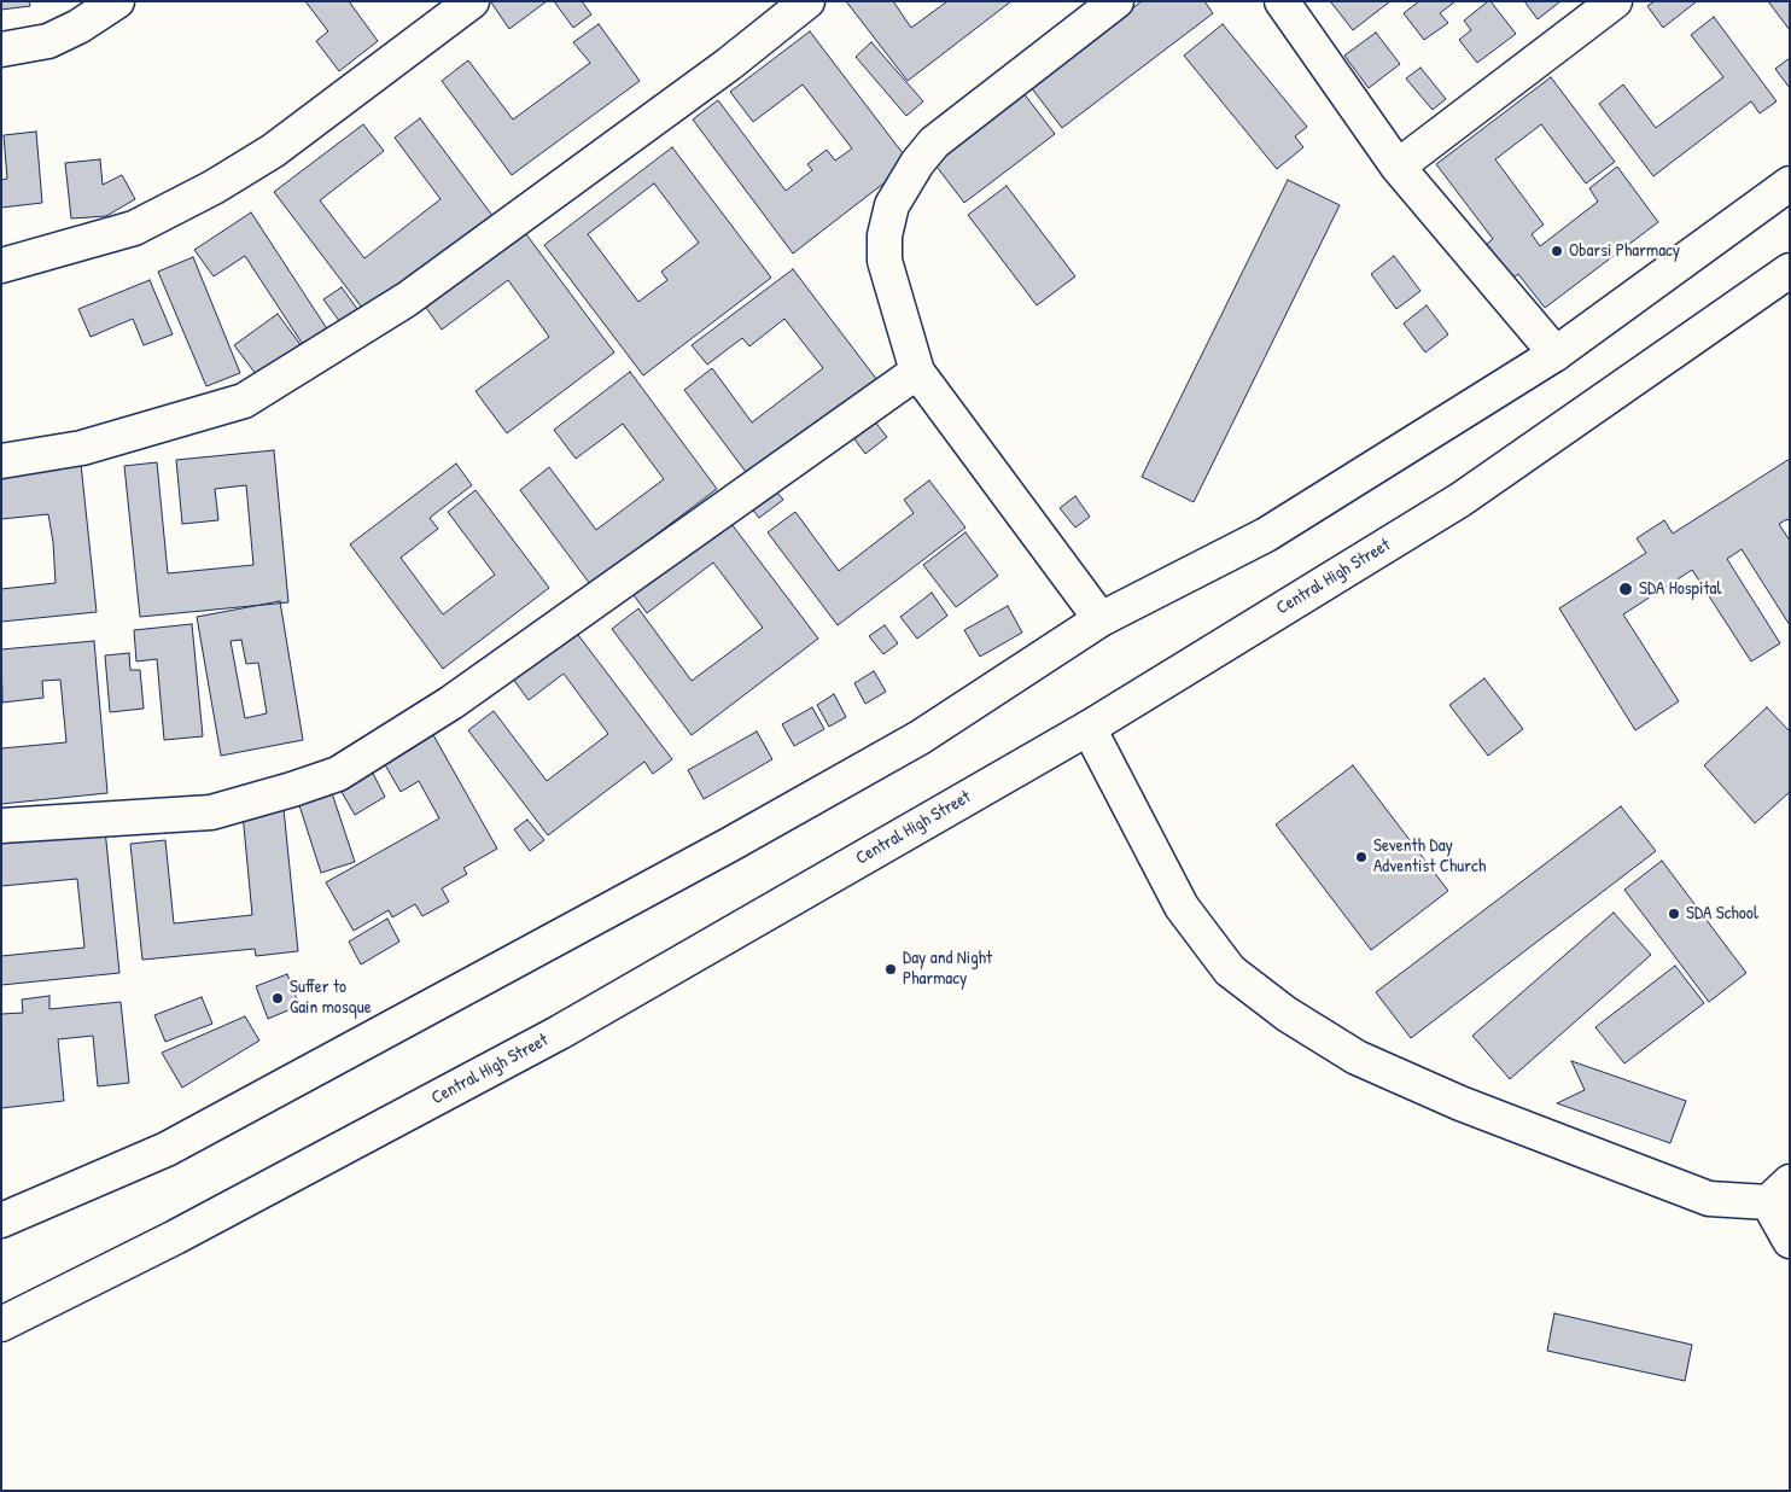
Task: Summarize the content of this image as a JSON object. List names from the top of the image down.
{
  "streets": {
    "main road": ["Central High Street"]
  },
  "places": [
    "Obarsi Pharmacy",
    "SDA Hospital",
    "Seventh Day Adventist Church",
    "SDA School",
    "Day and Night Pharmacy",
    "Suffer to Gain mosque"
  ]
}
